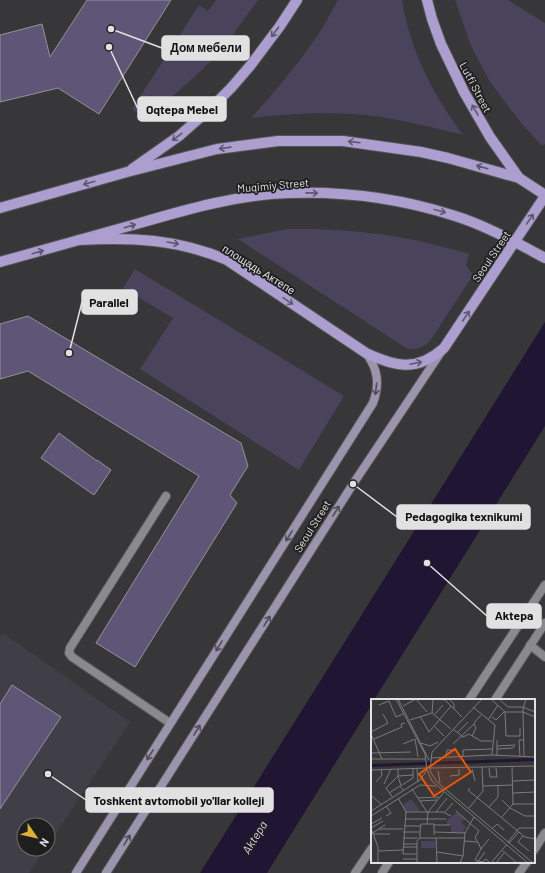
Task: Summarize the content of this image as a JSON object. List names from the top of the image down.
{
  "streets": {
    "main road": [
      "Lutfi Street",
      "Muqimiy Street",
      "Seoul Street",
      "площадь Актепе"
    ]
  },
  "crossings": [
    ["Muqimiy Street", "Seoul Street"],
    ["Muqimiy Street", "площадь Актепе"],
    ["Seoul Street", "площадь Актепе"]
  ],
  "one_way": ["Lutfi Street", "площадь Актепе"],
  "water": ["Aktepa"],
  "places": [
    "Дом мебели",
    "Oqtepa Mebel",
    "Parallel",
    "Pedagogika texnikumi",
    "Aktepa",
    "Toshkent avtomobil yo'llar kolleji"
  ],
  "north": "bottom right"
}
